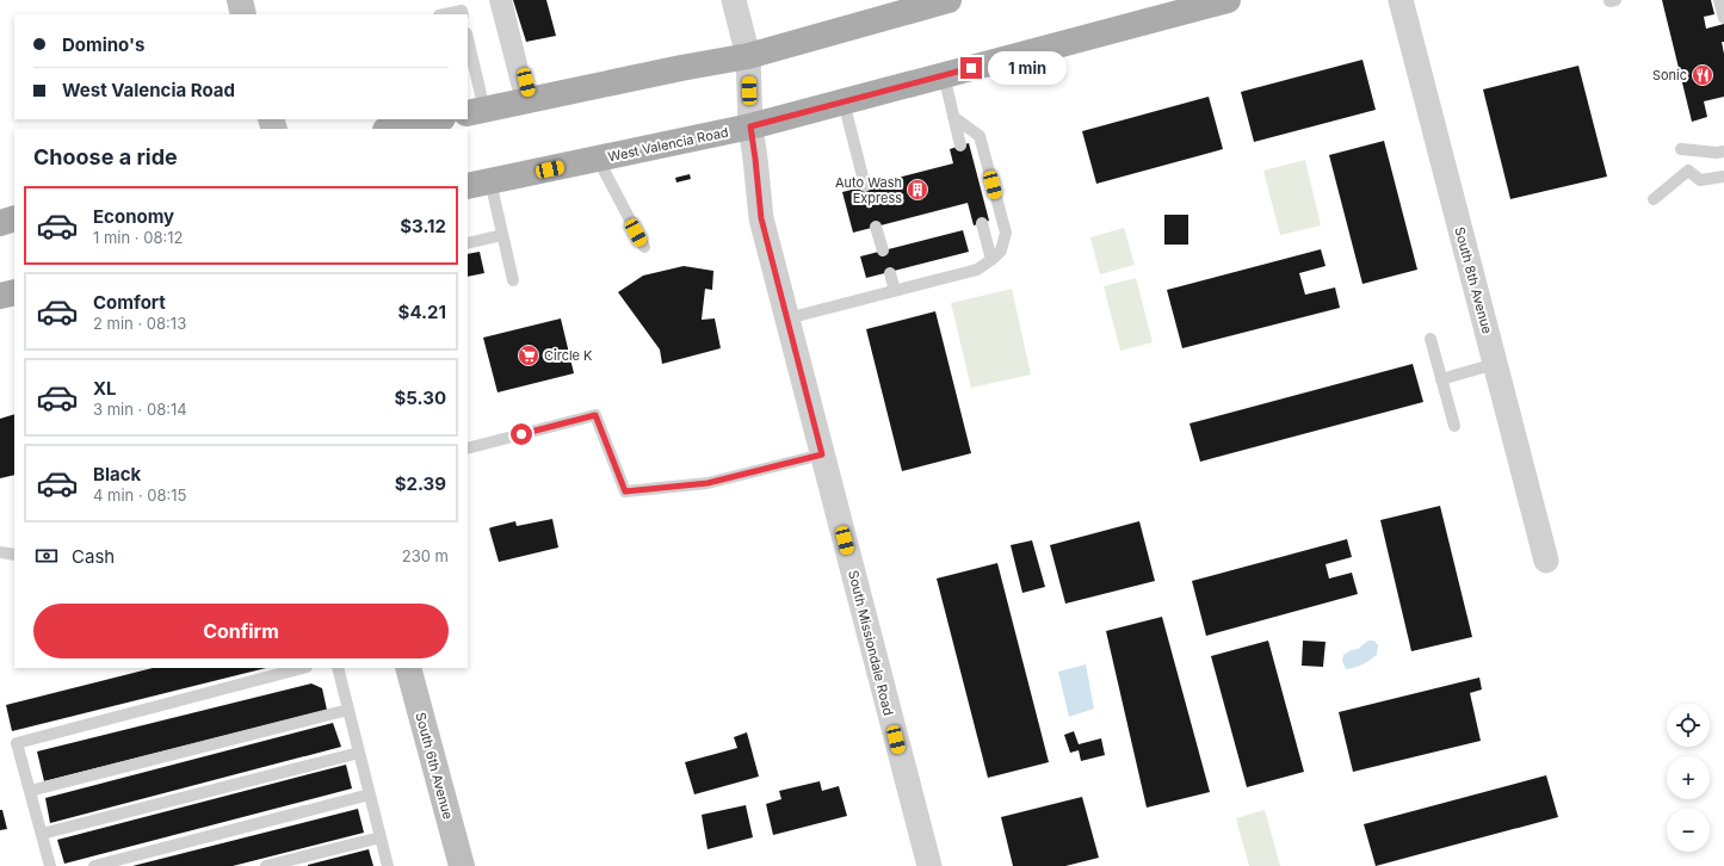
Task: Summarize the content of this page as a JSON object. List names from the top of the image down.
{
  "streets": {
    "main road": ["West Valencia Road"],
    "street": ["South 8th Avenue", "South Missiondale Road", "South 6th Avenue"]
  },
  "crossings": [
    ["West Valencia Road", "South Missiondale Road"]
  ],
  "places": {
    "restaurant": ["Sonic"],
    "building": ["Auto Wash Express"],
    "supermarket": ["Circle K"]
  },
  "page": {
    "banner": ["Domino's", "West Valencia Road"],
    "bubble": "1 min",
    "heading": "Choose a ride",
    "list": [
      {
        "name": "Economy",
        "note": "1 min · 08:12",
        "value": "$3.12"
      },
      {
        "name": "Comfort",
        "note": "2 min · 08:13",
        "value": "$4.21"
      },
      {
        "name": "XL",
        "note": "3 min · 08:14",
        "value": "$5.30"
      },
      {
        "name": "Black",
        "note": "4 min · 08:15",
        "value": "$2.39"
      }
    ],
    "pay": ["Cash", "230 m"],
    "buttons": "Confirm",
    "map_buttons": ["+", "−"]
  }
}
